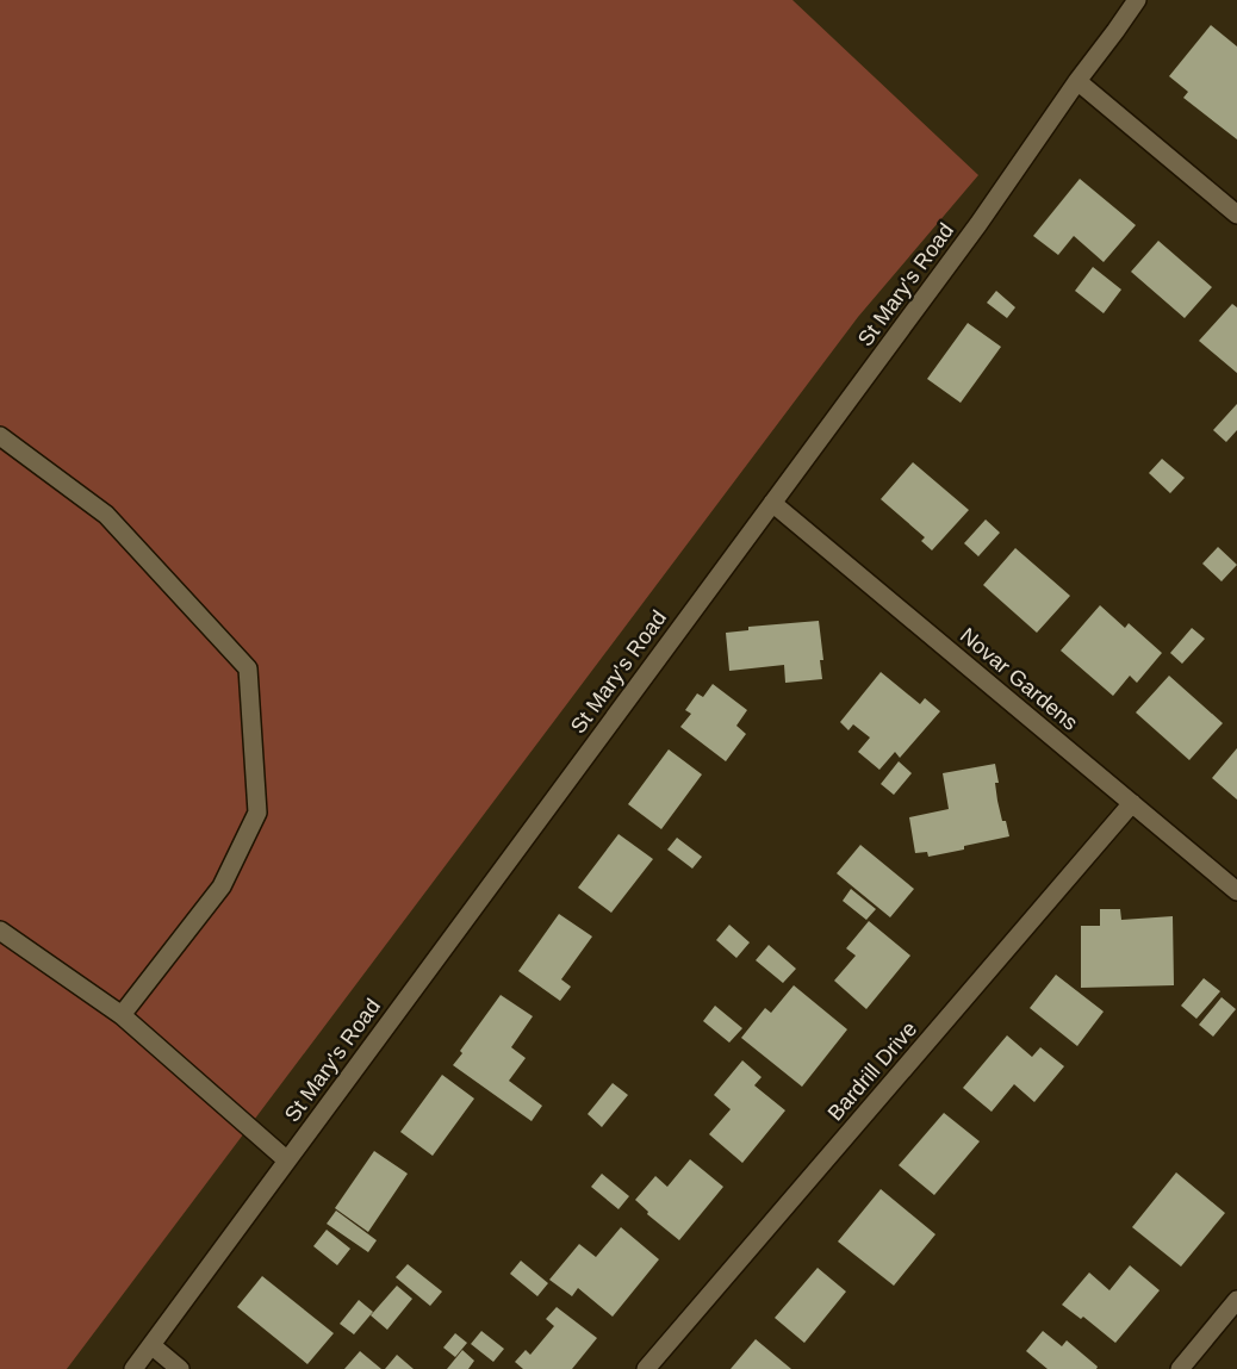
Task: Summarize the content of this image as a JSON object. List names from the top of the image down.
{
  "streets": {
    "street": ["St Mary's Road", "Novar Gardens", "Bardrill Drive"]
  },
  "crossings": [
    ["St Mary's Road", "Novar Gardens"],
    ["Novar Gardens", "Bardrill Drive"]
  ]
}
